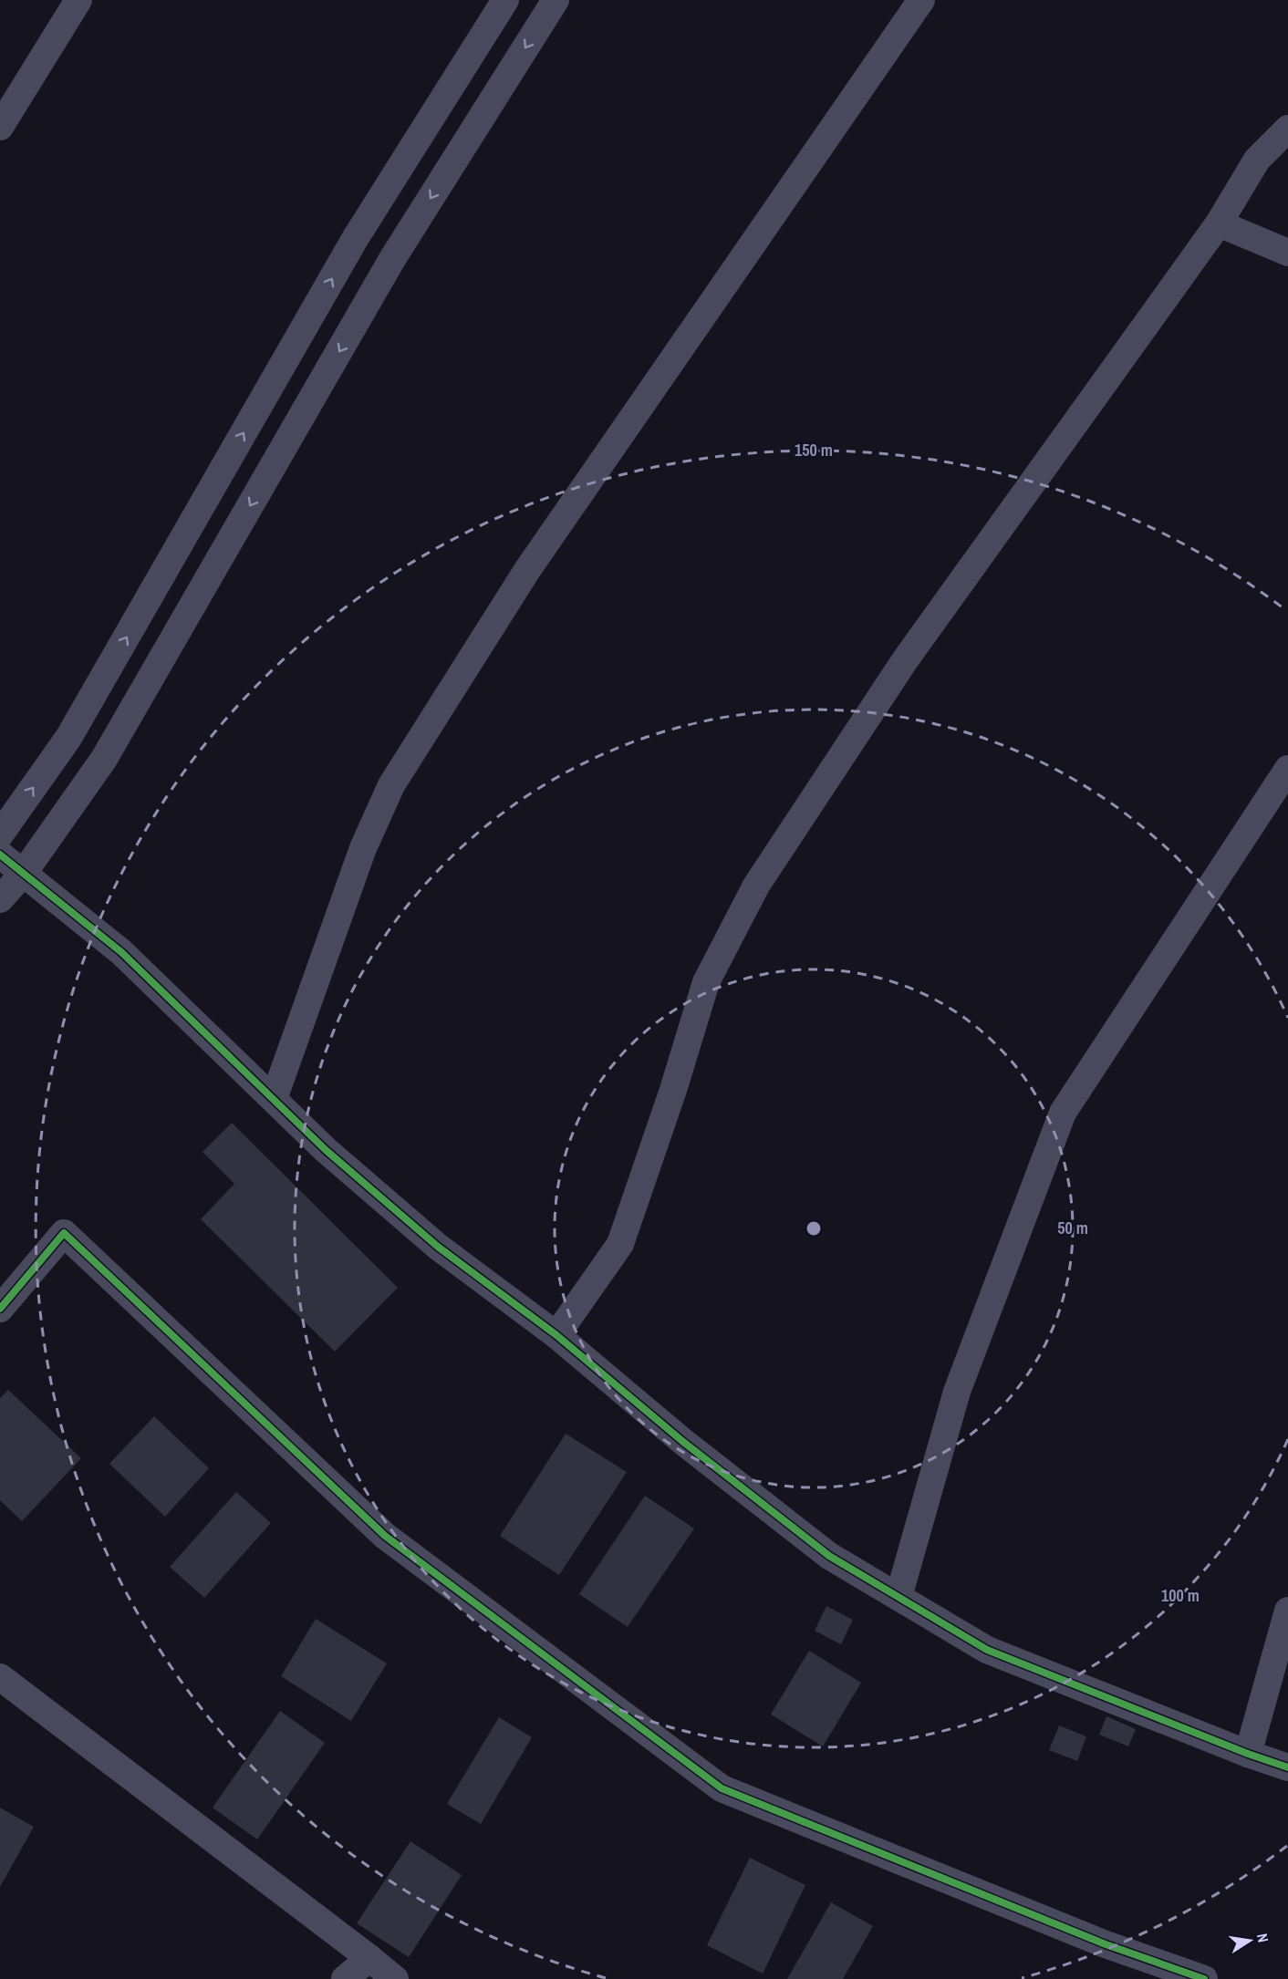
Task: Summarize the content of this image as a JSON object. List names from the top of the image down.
{
  "north": "right",
  "rings": ["150 m", "50 m", "100 m"]
}
